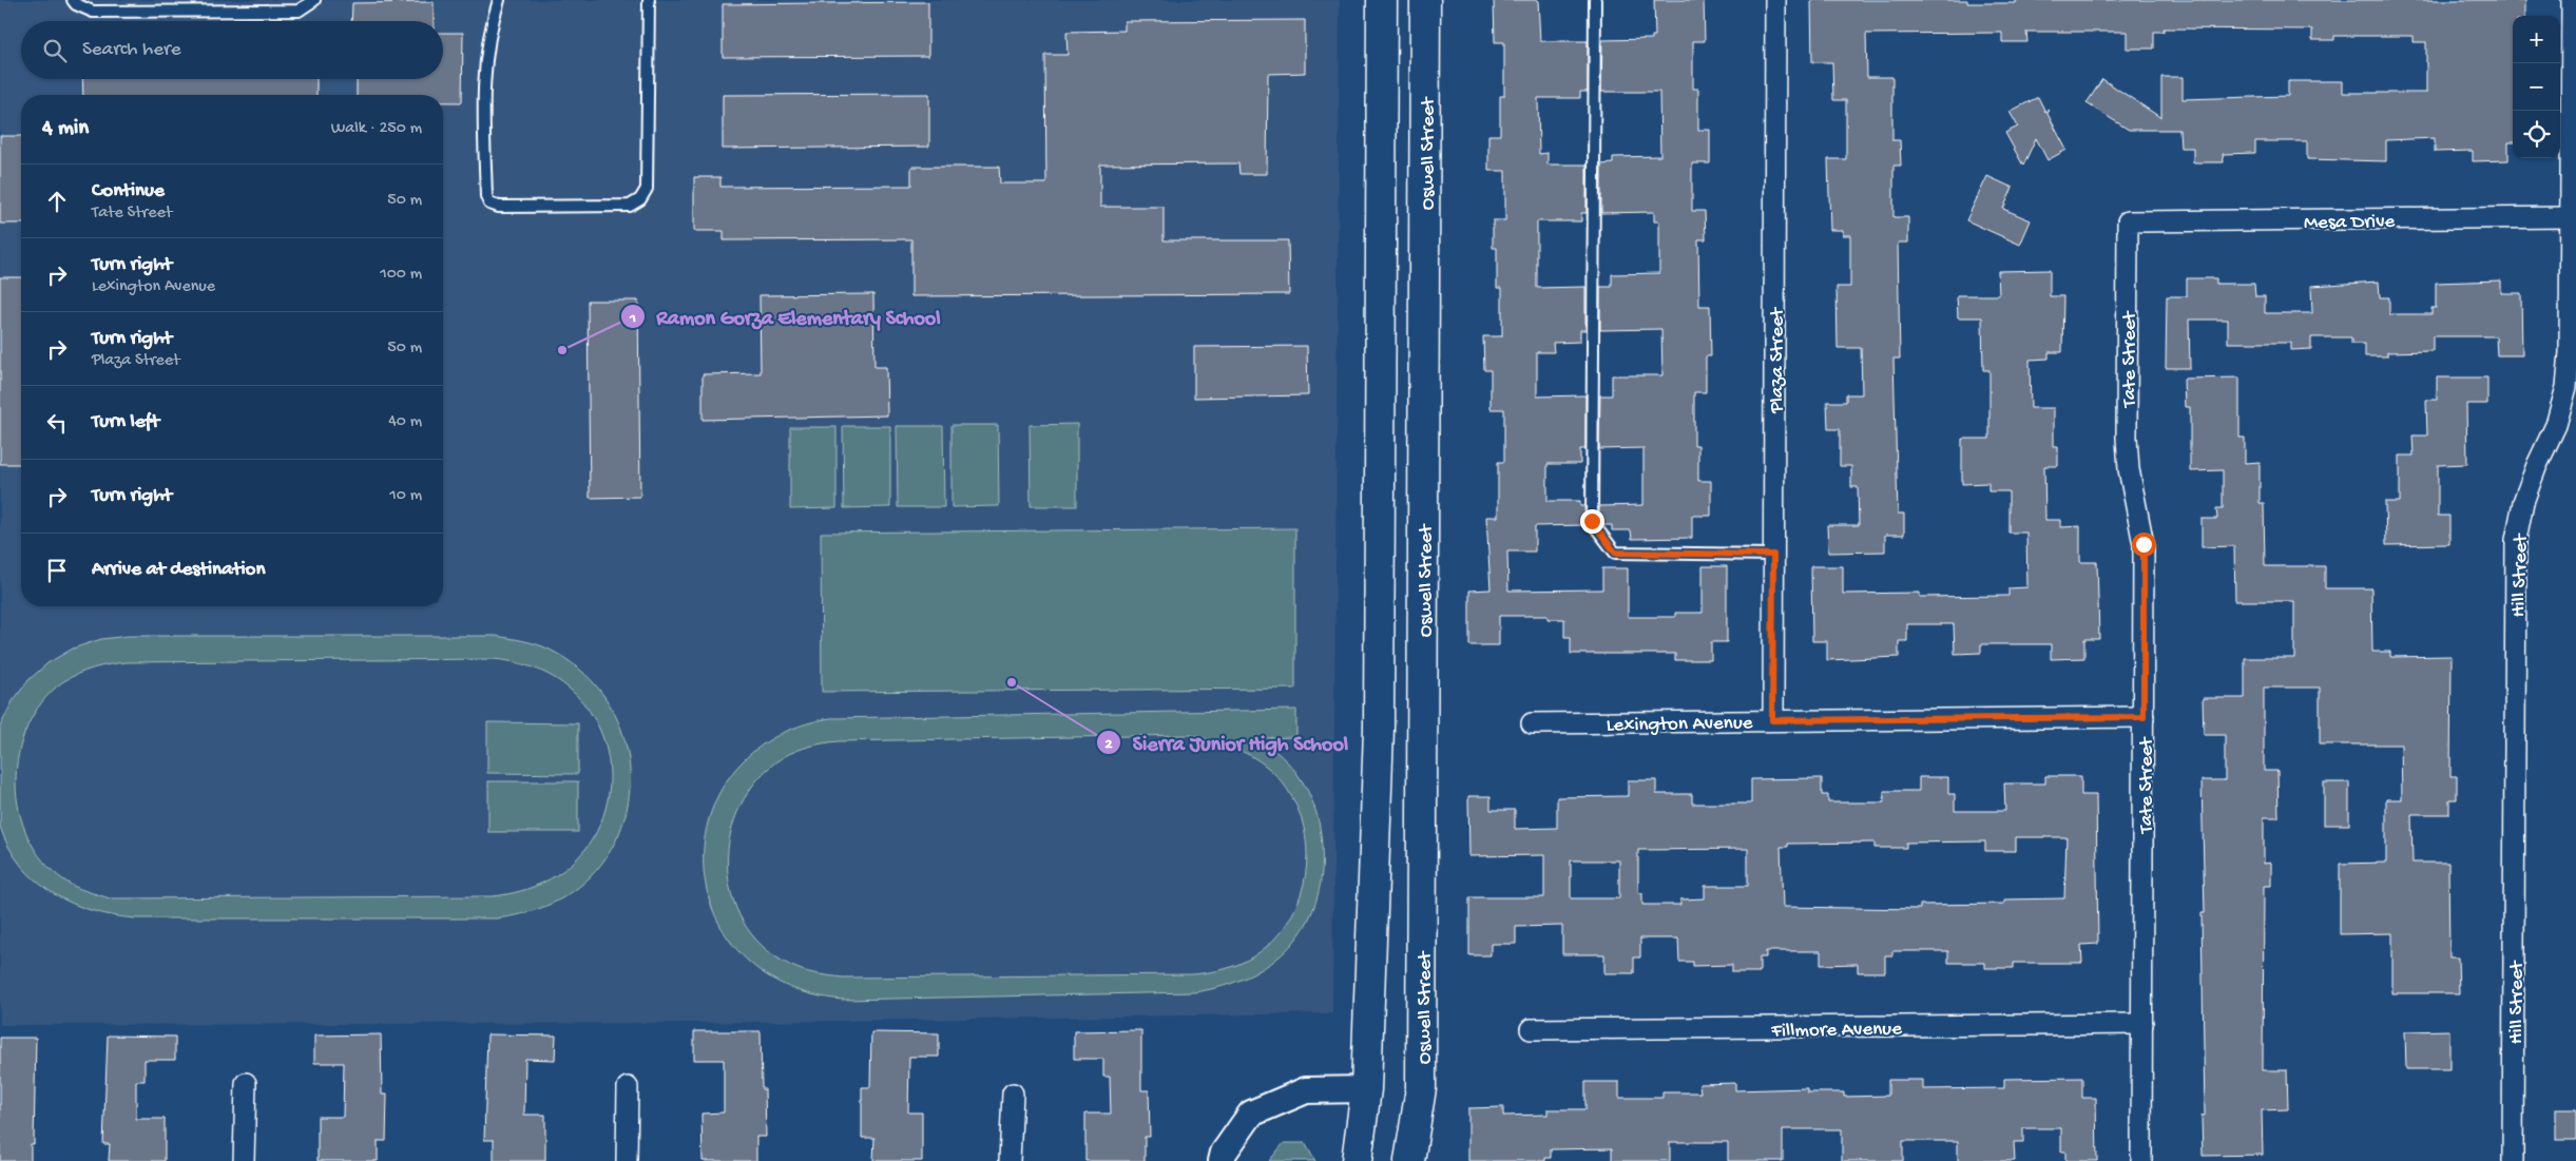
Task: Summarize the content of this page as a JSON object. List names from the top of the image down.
{
  "streets": {
    "main road": ["Oswell Street"],
    "street": [
      "Mesa Drive",
      "Tate Street",
      "Plaza Street",
      "Hill Street",
      "Lexington Avenue",
      "Fillmore Avenue"
    ]
  },
  "crossings": [
    ["Mesa Drive", "Tate Street"],
    ["Mesa Drive", "Hill Street"],
    ["Tate Street", "Lexington Avenue"],
    ["Tate Street", "Fillmore Avenue"],
    ["Plaza Street", "Lexington Avenue"]
  ],
  "places": ["Ramon Gorza Elementary School", "Sierra Junior High School"],
  "page": {
    "map_buttons": ["+", "−"],
    "search": "Search here",
    "heading": ["4 min", "Walk · 250 m"],
    "list": [
      ["Continue", "Tate Street", "50 m"],
      ["Turn right", "Lexington Avenue", "100 m"],
      ["Turn right", "Plaza Street", "50 m"],
      ["Turn left", "40 m"],
      ["Turn right", "10 m"],
      "Arrive at destination"
    ]
  }
}
